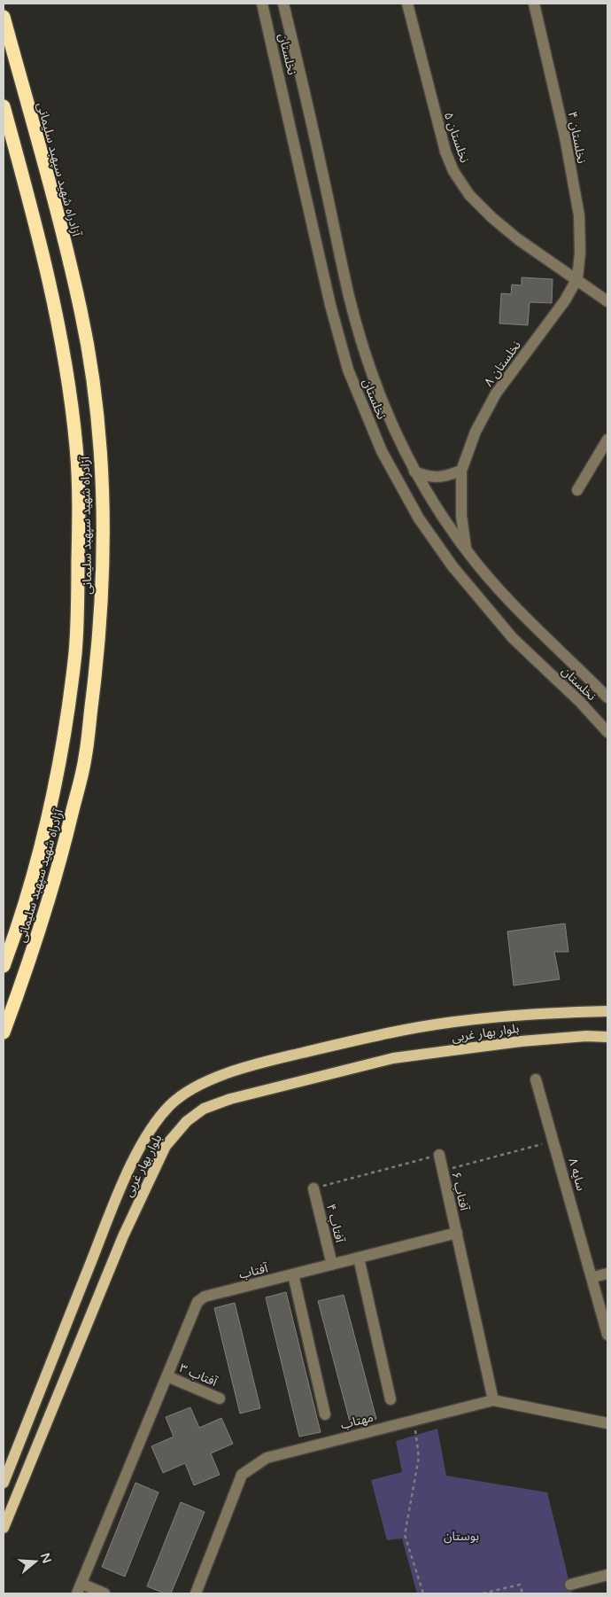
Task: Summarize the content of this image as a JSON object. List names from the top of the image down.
{
  "streets": {
    "highway": ["آزادراه شهید سپهبد سلیمانی"],
    "main road": ["بلوار بهار غربی"],
    "street": [
      "نخلستان",
      "نخلستان ۵",
      "نخلستان ۴",
      "نخلستان ۸",
      "سایه ۸",
      "آفتاب ۶",
      "آفتاب ۴",
      "آفتاب",
      "آفتاب ۳",
      "مهتاب"
    ]
  },
  "crossings": [
    ["نخلستان", "نخلستان ۸"],
    ["نخلستان ۵", "نخلستان ۴"],
    ["نخلستان ۵", "نخلستان ۸"],
    ["نخلستان ۴", "نخلستان ۸"],
    ["آفتاب ۶", "آفتاب"],
    ["آفتاب ۴", "آفتاب"],
    ["آفتاب", "آفتاب ۳"]
  ],
  "parks": ["بوستان"],
  "north": "right"
}
